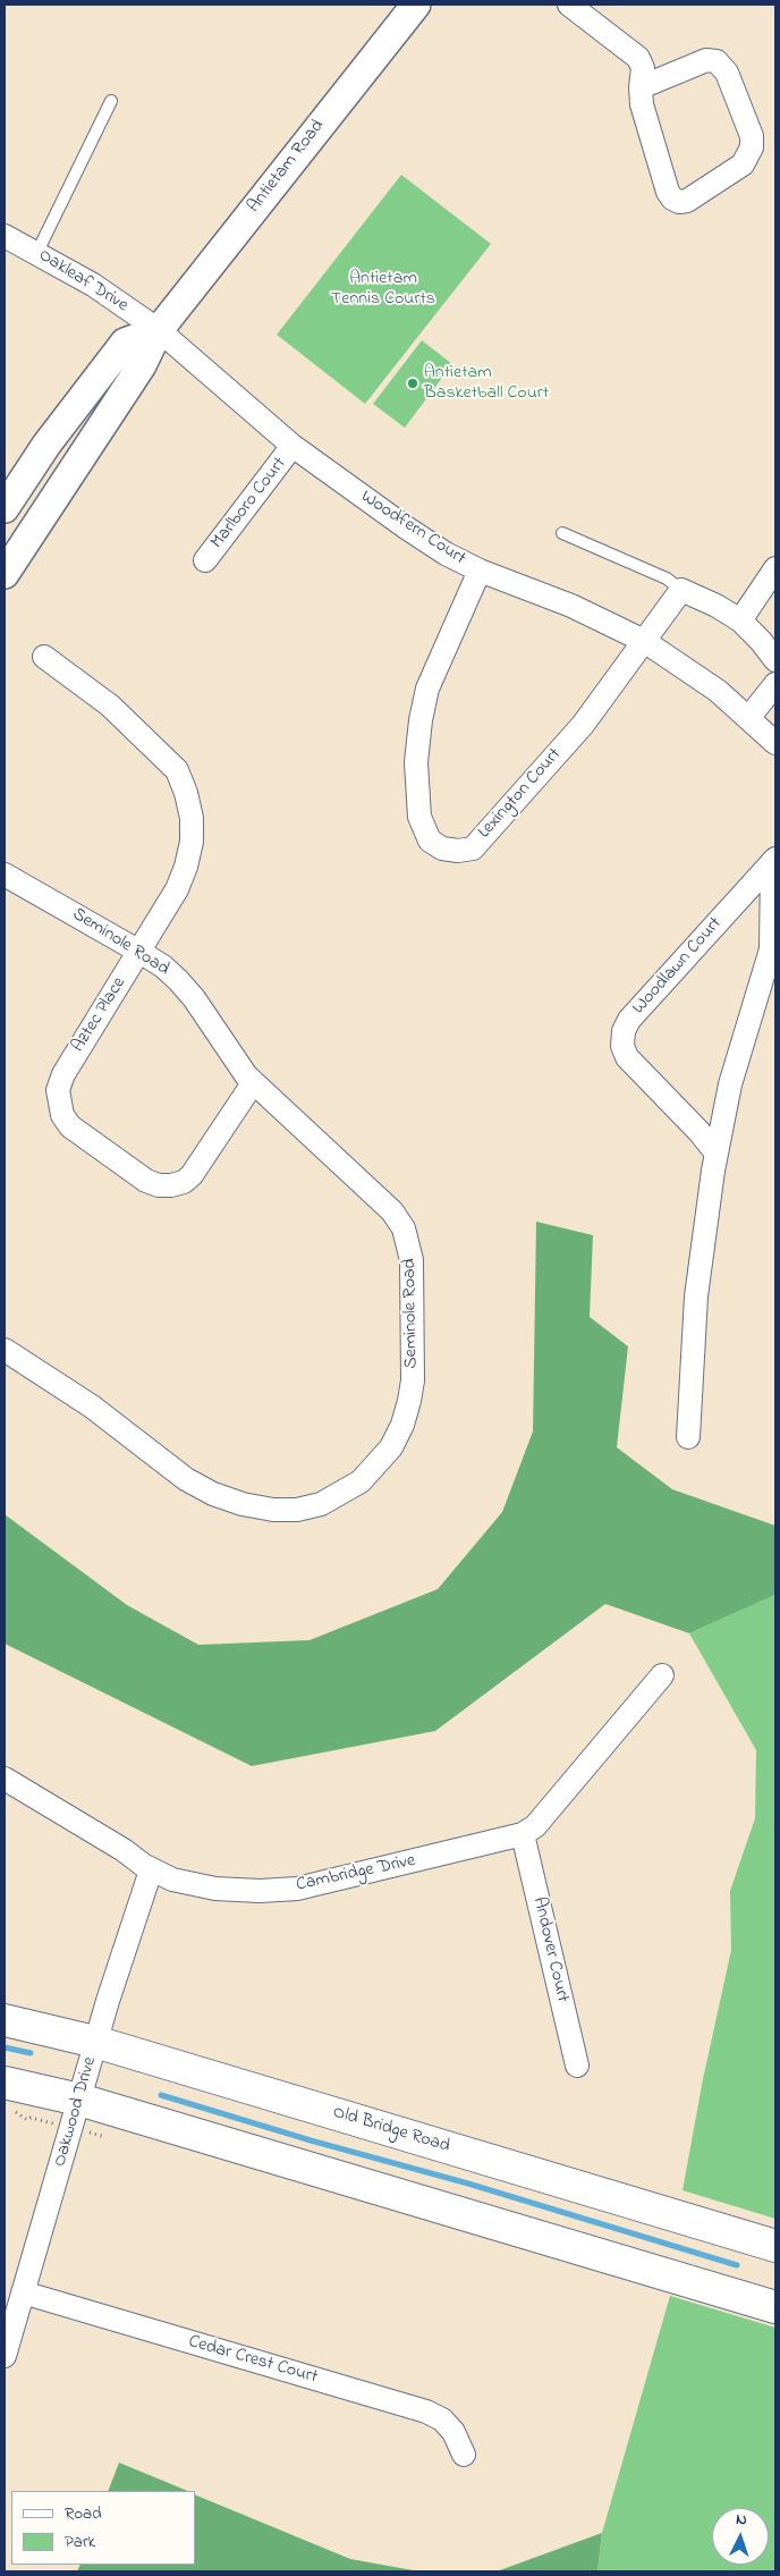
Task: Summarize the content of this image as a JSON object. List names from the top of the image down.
{
  "streets": {
    "main road": ["Old Bridge Road"],
    "street": [
      "Antietam Road",
      "Oakleaf Drive",
      "Marlboro Court",
      "Woodfern Court",
      "Lexington Court",
      "Seminole Road",
      "Woodlawn Court",
      "Aztec Place",
      "Cambridge Drive",
      "Andover Court",
      "Oakwood Drive",
      "Cedar Crest Court"
    ]
  },
  "crossings": [
    ["Antietam Road", "Oakleaf Drive"],
    ["Antietam Road", "Woodfern Court"],
    ["Oakleaf Drive", "Woodfern Court"],
    ["Marlboro Court", "Woodfern Court"],
    ["Woodfern Court", "Lexington Court"],
    ["Seminole Road", "Aztec Place"],
    ["Cambridge Drive", "Andover Court"],
    ["Cambridge Drive", "Oakwood Drive"],
    ["Oakwood Drive", "Old Bridge Road"],
    ["Oakwood Drive", "Cedar Crest Court"]
  ],
  "parks": ["Antietam Tennis Courts"],
  "places": ["Antietam Basketball Court"],
  "legend": ["Road", "Park"],
  "north": "top"
}
